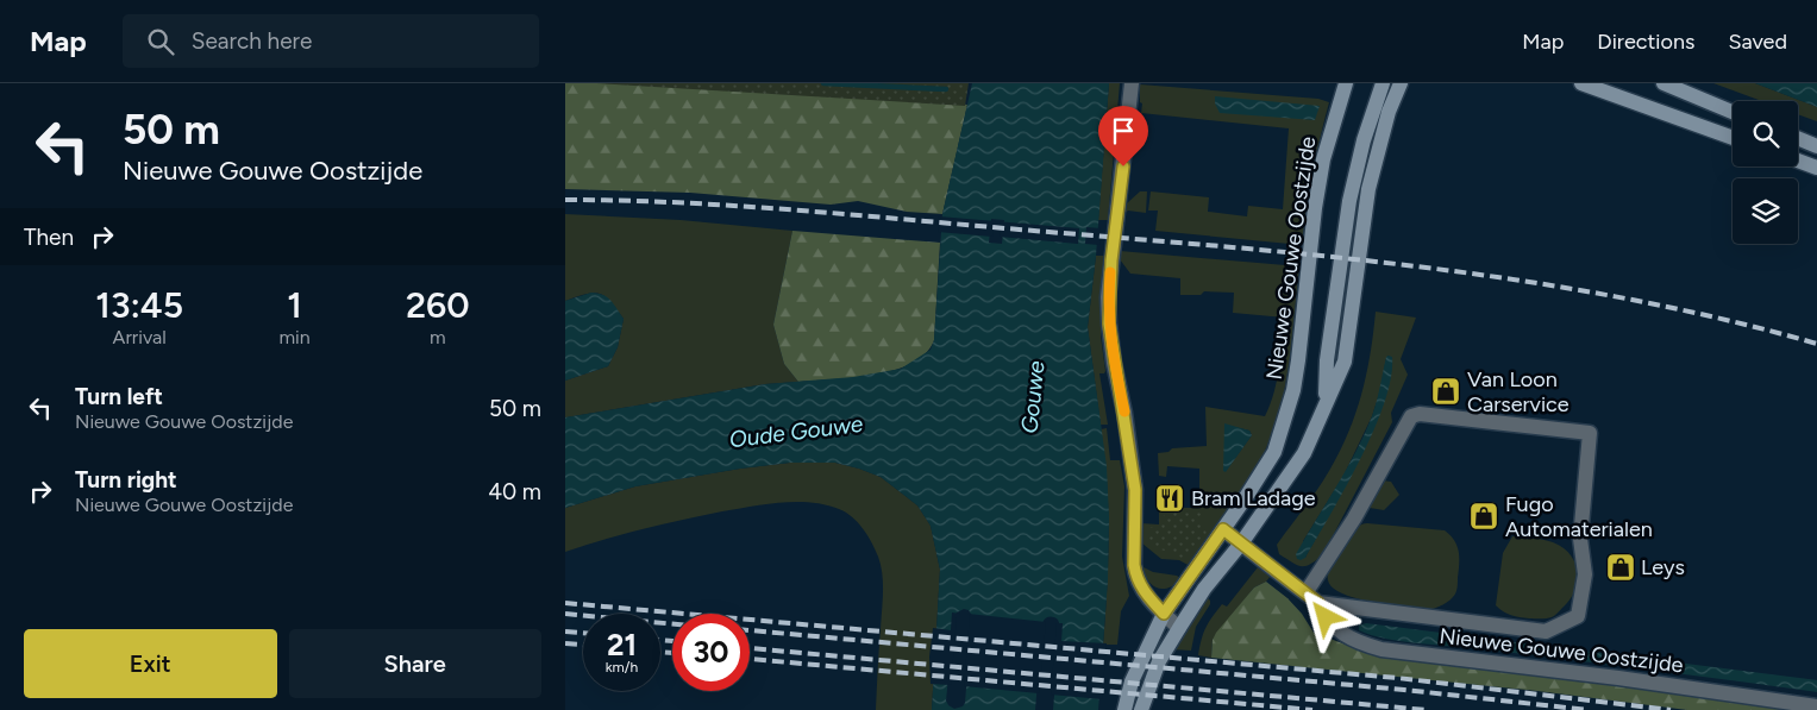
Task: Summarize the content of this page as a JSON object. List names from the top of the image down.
{
  "streets": {
    "main road": ["Nieuwe Gouwe Oostzijde"]
  },
  "water": ["Gouwe", "Oude Gouwe"],
  "places": {
    "shop": ["Van Loon Carservice", "Fugo Automaterialen", "Leys"],
    "restaurant": ["Bram Ladage"]
  },
  "page": {
    "header": "Map",
    "search": "Search here",
    "nav": ["Map", "Directions", "Saved"],
    "turn": ["50 m", "Nieuwe Gouwe Oostzijde"],
    "then": "Then",
    "eta": [
      "13:45",
      "Arrival",
      "1",
      "min",
      "260",
      "m"
    ],
    "list": [
      {
        "name": "Turn left",
        "note": "Nieuwe Gouwe Oostzijde",
        "value": "50 m"
      },
      {
        "name": "Turn right",
        "note": "Nieuwe Gouwe Oostzijde",
        "value": "40 m"
      }
    ],
    "speed": "21 km/h",
    "limit": "30",
    "buttons": ["Exit", "Share"]
  }
}
